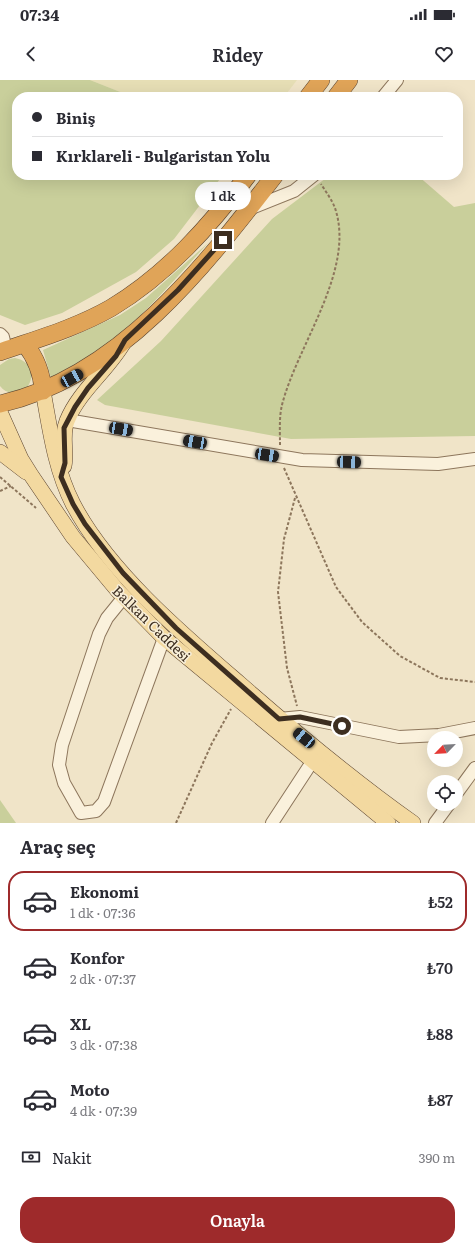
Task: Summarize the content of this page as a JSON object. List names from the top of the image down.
{
  "streets": {
    "main road": ["Balkan Caddesi"]
  },
  "north": "bottom left",
  "page": {
    "status": "07:34",
    "header": "Ridey",
    "banner": ["Biniş", "Kırklareli - Bulgaristan Yolu"],
    "bubble": "1 dk",
    "heading": "Araç seç",
    "list": [
      {
        "name": "Ekonomi",
        "note": "1 dk · 07:36",
        "value": "₺52"
      },
      {
        "name": "Konfor",
        "note": "2 dk · 07:37",
        "value": "₺70"
      },
      {
        "name": "XL",
        "note": "3 dk · 07:38",
        "value": "₺88"
      },
      {
        "name": "Moto",
        "note": "4 dk · 07:39",
        "value": "₺87"
      }
    ],
    "pay": ["Nakit", "390 m"],
    "buttons": "Onayla"
  }
}
